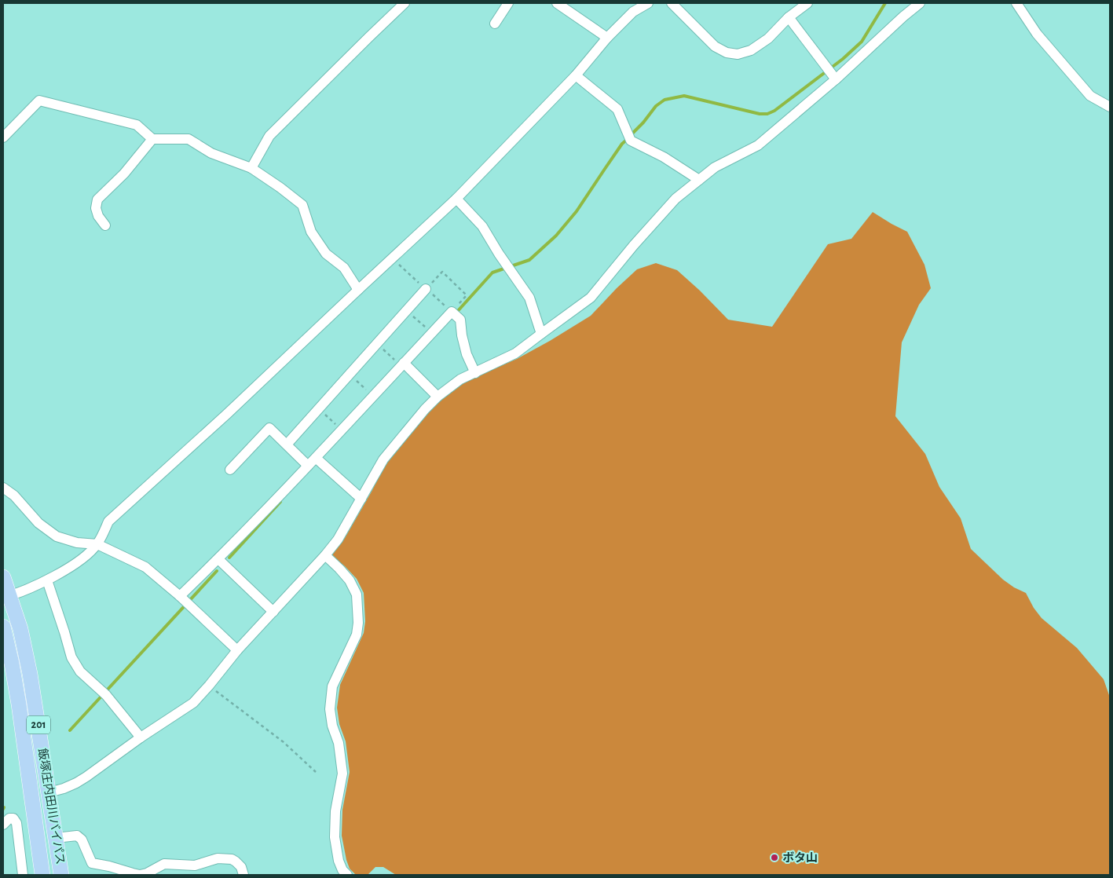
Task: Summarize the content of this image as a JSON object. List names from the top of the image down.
{
  "streets": {
    "highway": ["201", "飯塚庄内田川バイパス"]
  },
  "places": ["ボタ山"]
}
